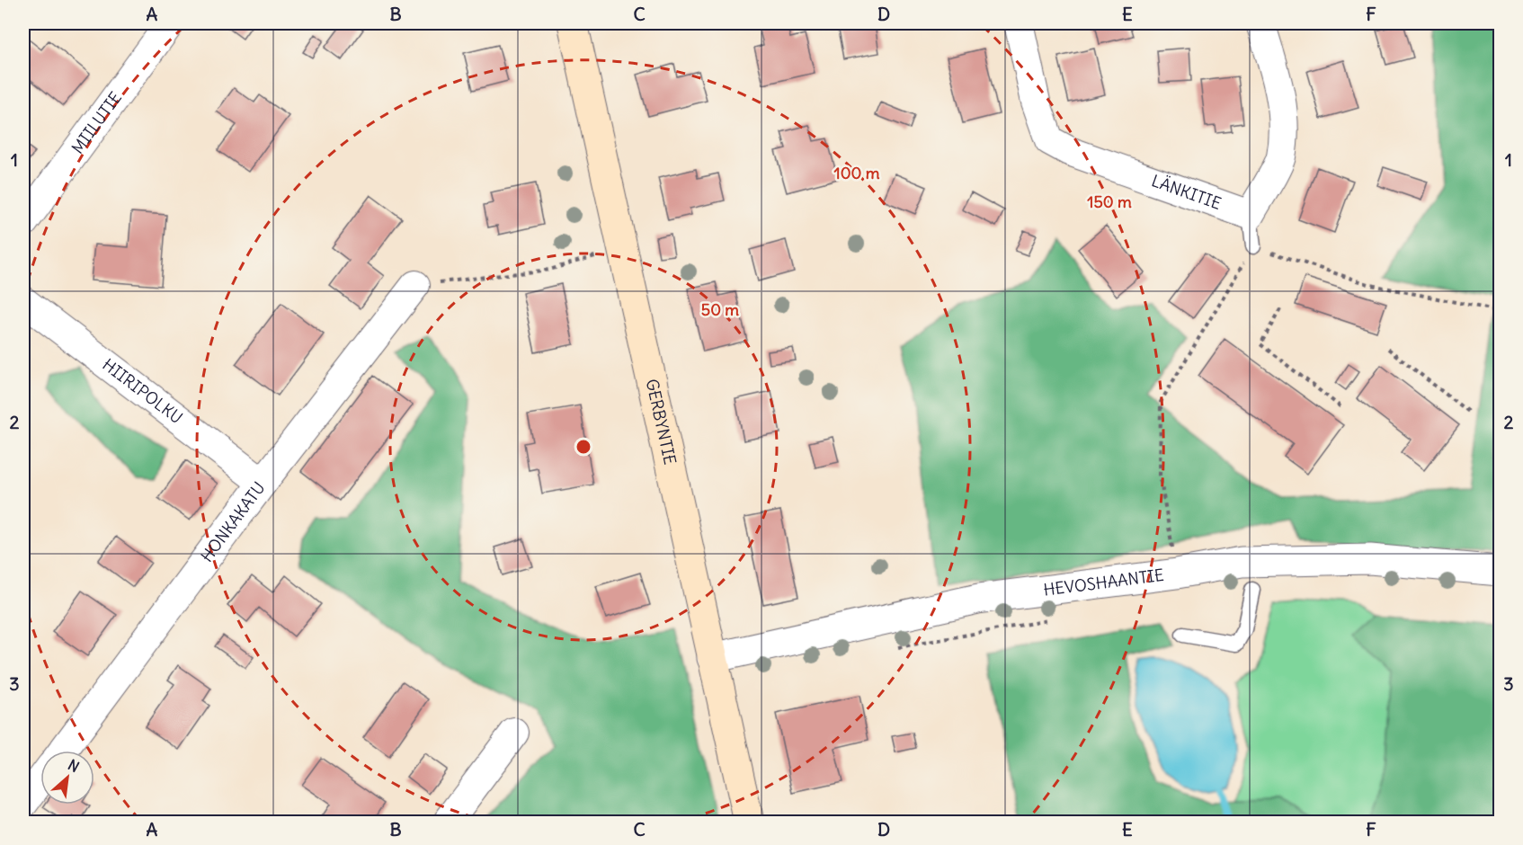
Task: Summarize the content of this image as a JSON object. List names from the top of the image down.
{
  "streets": {
    "main road": ["GERBYNTIE"],
    "street": [
      "MIILUTIE",
      "LÄNKITIE",
      "HIIRIPOLKU",
      "HONKAKATU",
      "HEVOSHAANTIE"
    ]
  },
  "crossings": [
    ["HIIRIPOLKU", "HONKAKATU"],
    ["GERBYNTIE", "HEVOSHAANTIE"]
  ],
  "north": "top right",
  "grid": {
    "columns": [
      "A",
      "B",
      "C",
      "D",
      "E",
      "F"
    ],
    "rows": ["1", "2", "3"]
  },
  "rings": ["100 m", "150 m", "50 m"]
}
